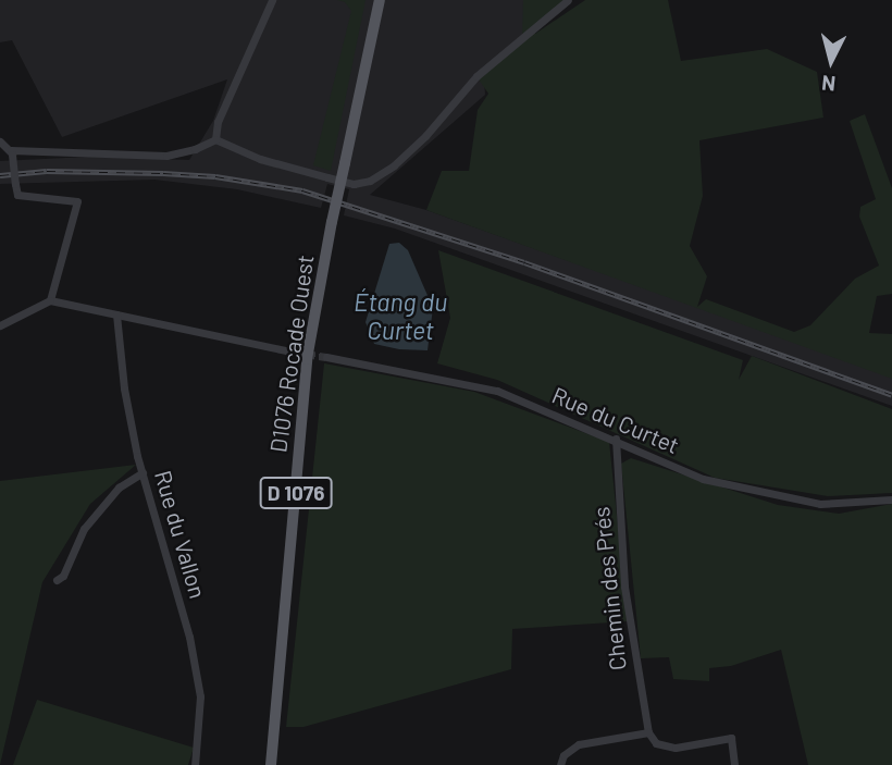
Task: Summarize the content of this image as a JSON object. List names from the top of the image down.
{
  "streets": {
    "main road": ["D1076 Rocade Ouest", "D 1076"],
    "street": ["Rue du Curtet", "Rue du Vallon", "Chemin des Prés"]
  },
  "crossings": [
    ["Rue du Curtet", "Chemin des Prés"]
  ],
  "water": ["Étang du Curtet"],
  "north": "bottom"
}
